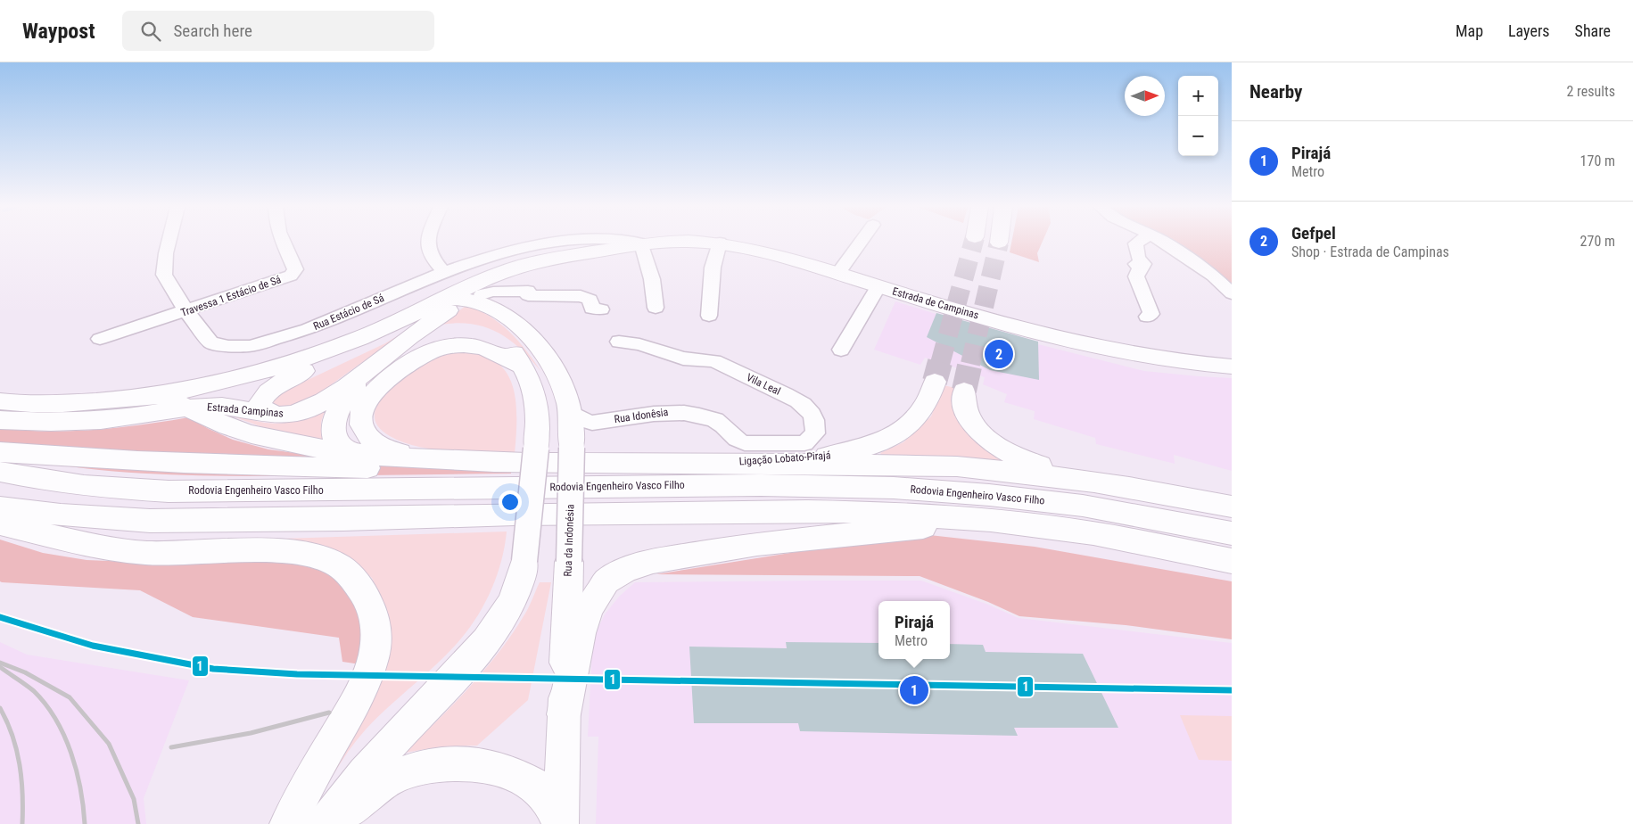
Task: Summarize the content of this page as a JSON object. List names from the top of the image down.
{
  "streets": {
    "main road": [
      "Estrada de Campinas",
      "Estrada Campinas",
      "Ligação Lobato-Pirajá",
      "Rodovia Engenheiro Vasco Filho",
      "Rua da Indonésia"
    ],
    "street": [
      "Travessa 1 Estácio de Sá",
      "Rua Estácio de Sá",
      "Vila Leal",
      "Rua Idonêsia"
    ]
  },
  "crossings": [
    ["Travessa 1 Estácio de Sá", "Rua Estácio de Sá"],
    ["Estrada de Campinas", "Estrada Campinas"],
    ["Rua Estácio de Sá", "Estrada Campinas"],
    ["Vila Leal", "Rua Idonêsia"],
    ["Estrada Campinas", "Rua da Indonésia"],
    ["Rua Idonêsia", "Rua da Indonésia"]
  ],
  "lines": ["metro line 1"],
  "north": "right",
  "page": {
    "header": "Waypost",
    "search": "Search here",
    "nav": ["Map", "Layers", "Share"],
    "heading": ["Nearby", "2 results"],
    "map_buttons": ["+", "−"],
    "list": [
      {
        "mark": "1",
        "name": "Pirajá",
        "note": "Metro",
        "value": "170 m"
      },
      {
        "mark": "2",
        "name": "Gefpel",
        "note": "Shop · Estrada de Campinas",
        "value": "270 m"
      }
    ],
    "pins": ["2", "1"],
    "popup": ["Pirajá", "Metro"]
  }
}
